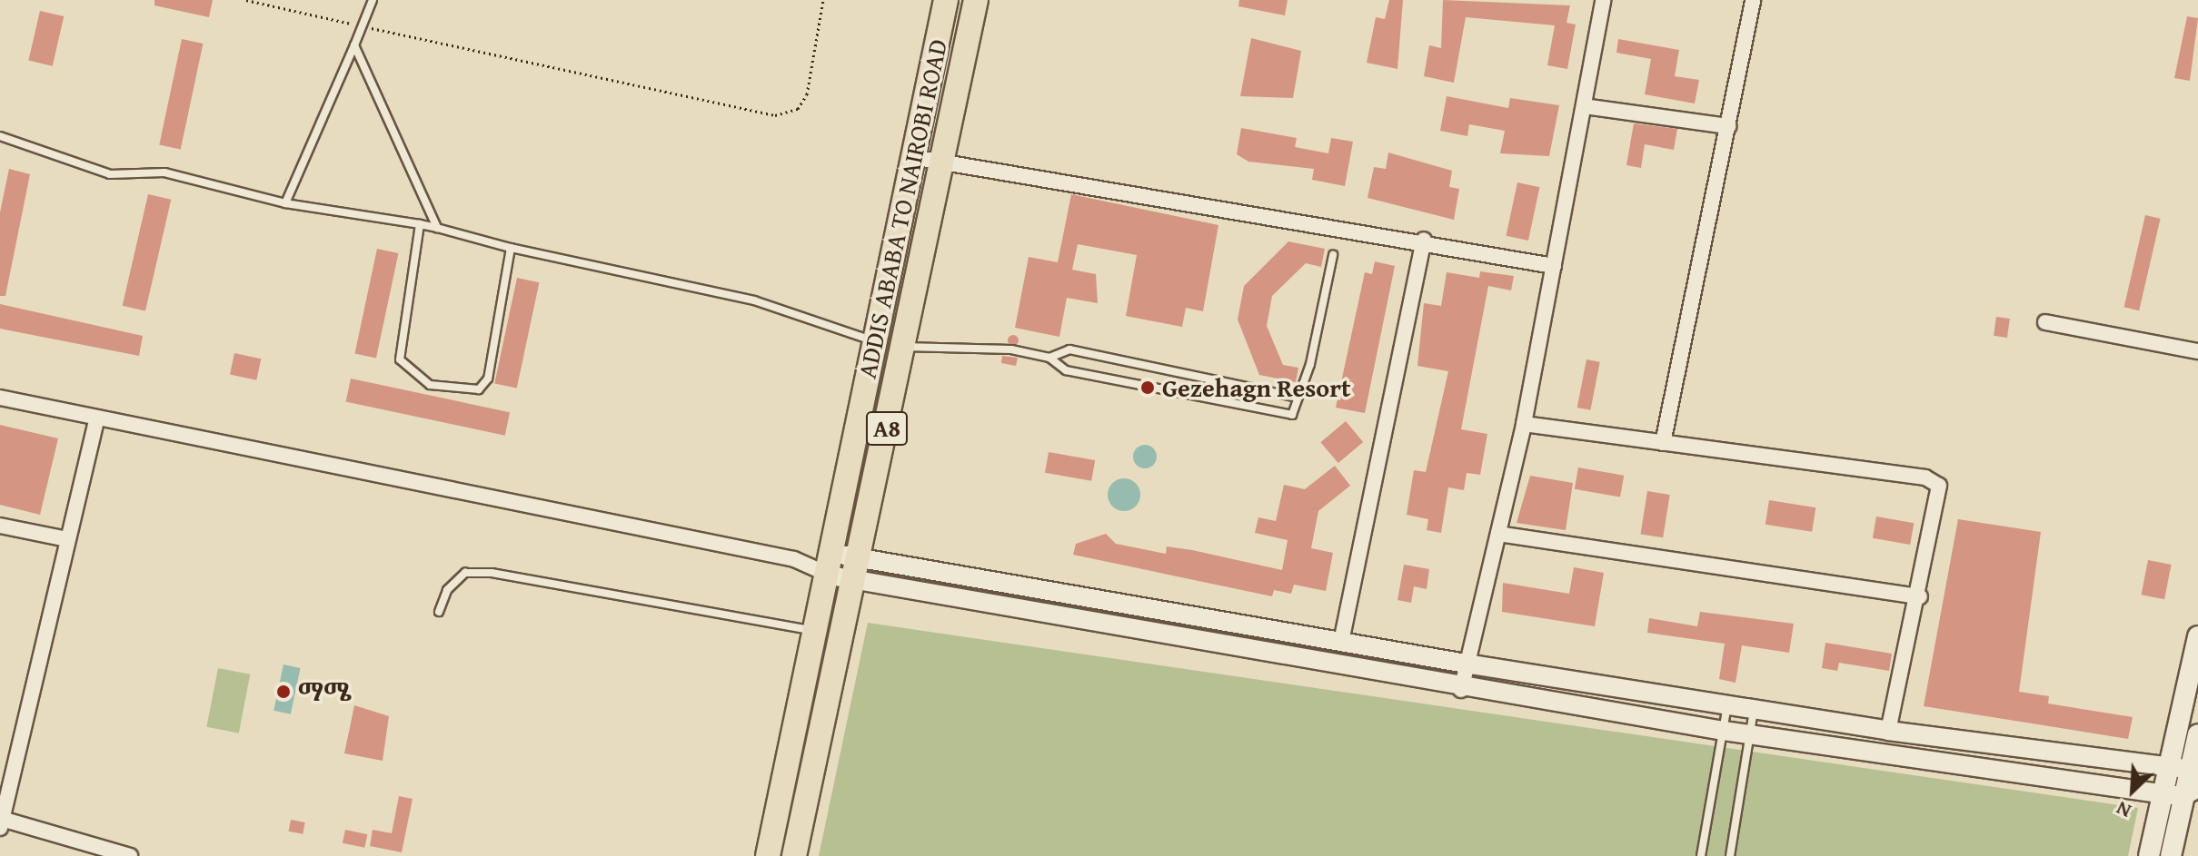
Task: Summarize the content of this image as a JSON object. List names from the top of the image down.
{
  "streets": {
    "highway": ["ADDIS ABABA TO NAIROBI ROAD", "A8"]
  },
  "places": ["Gezehagn Resort", "ማሜ"],
  "north": "bottom left"
}
